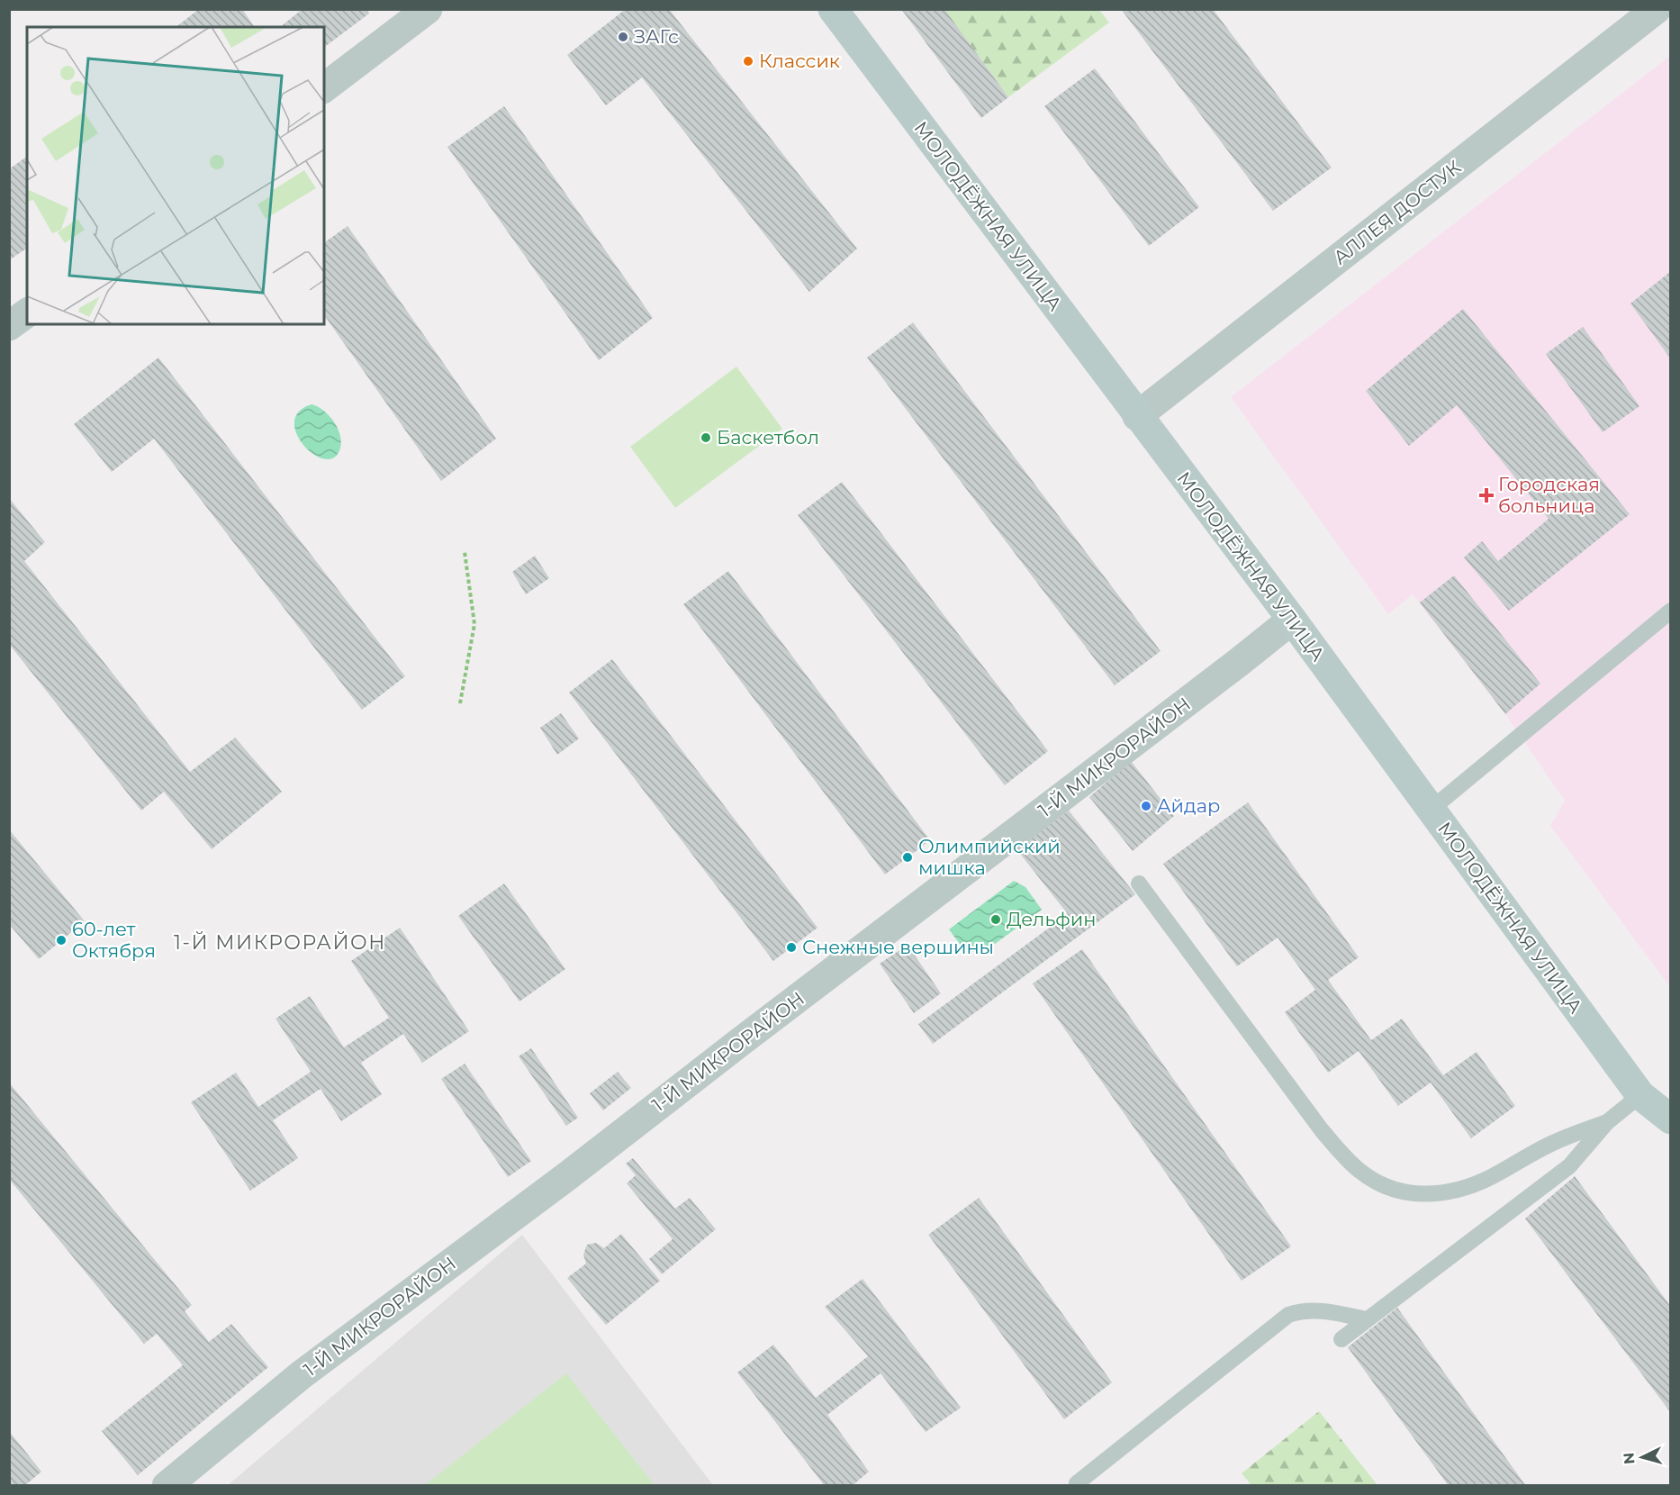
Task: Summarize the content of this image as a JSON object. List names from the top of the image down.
{
  "streets": {
    "main road": ["МОЛОДЁЖНАЯ УЛИЦА"],
    "street": ["АЛЛЕЯ ДОСТУК", "1-Й МИКРОРАЙОН"]
  },
  "crossings": [
    ["АЛЛЕЯ ДОСТУК", "МОЛОДЁЖНАЯ УЛИЦА"],
    ["МОЛОДЁЖНАЯ УЛИЦА", "1-Й МИКРОРАЙОН"]
  ],
  "districts": ["1-Й МИКРОРАЙОН"],
  "places": {
    "other": [
      "ЗАГс",
      "Классик",
      "Баскетбол",
      "Айдар",
      "Олимпийский мишка",
      "Дельфин",
      "60-лет Октября",
      "Снежные вершины"
    ],
    "health": ["Городская больница"]
  },
  "north": "left"
}
